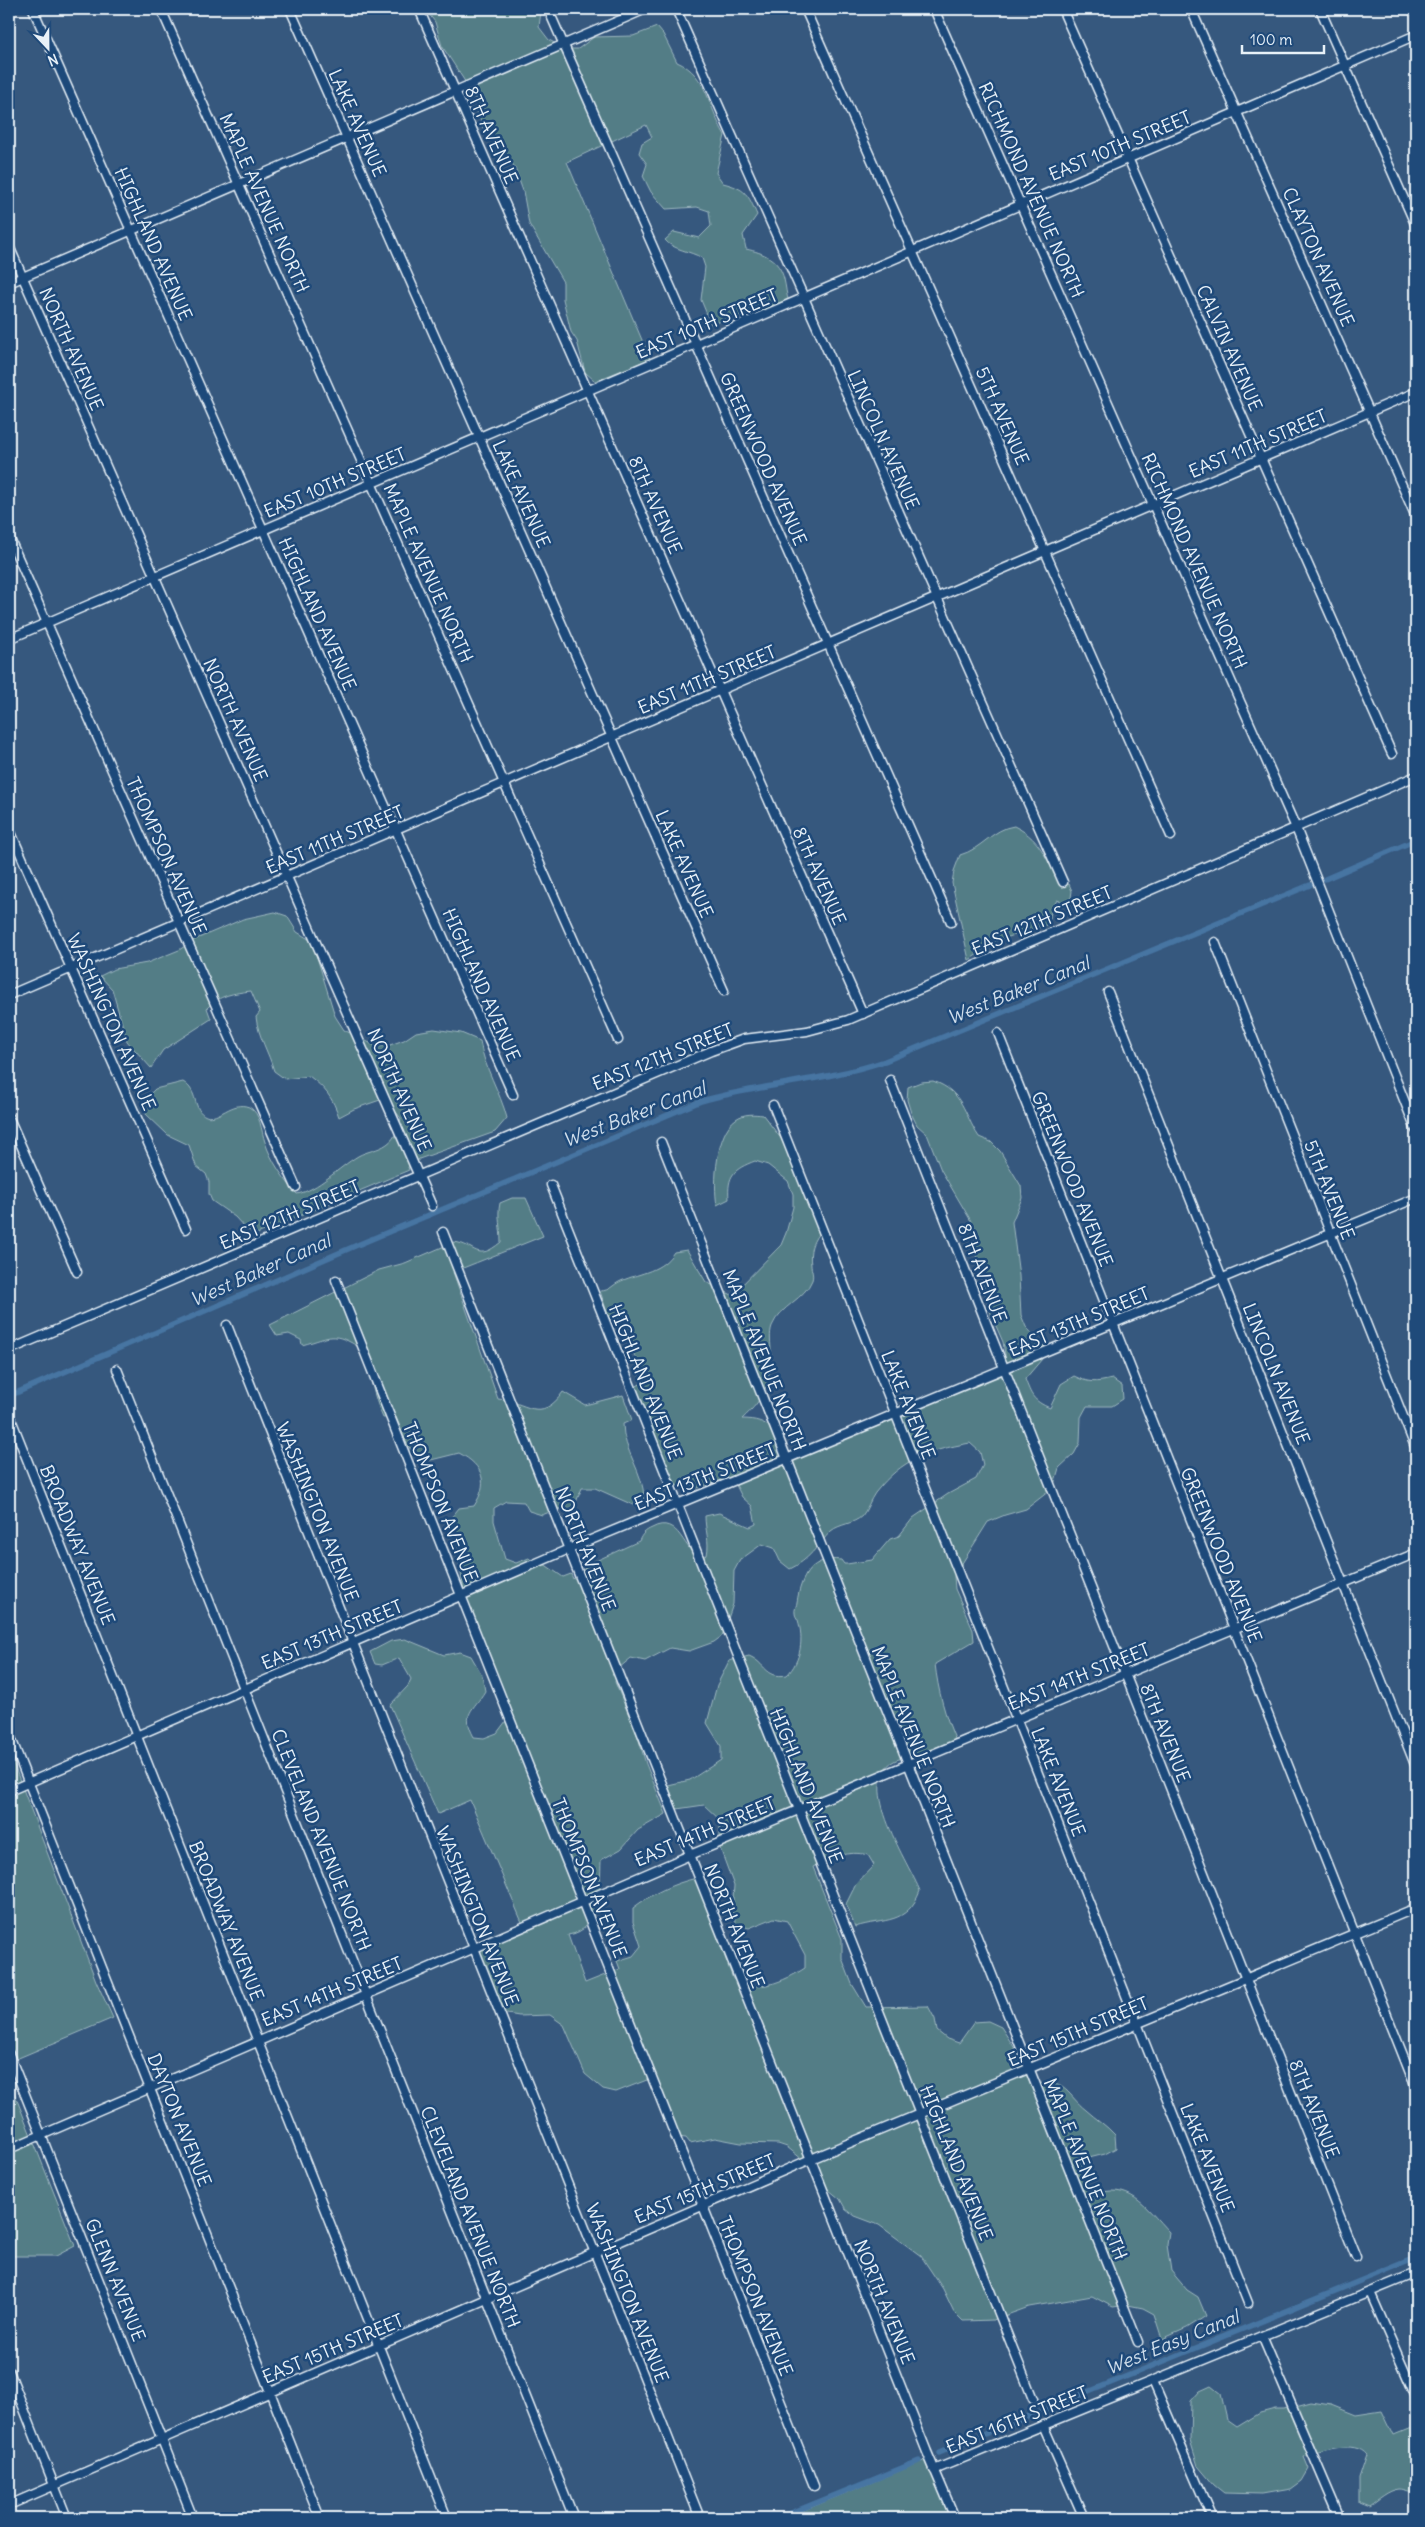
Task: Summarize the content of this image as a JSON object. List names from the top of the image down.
{
  "streets": {
    "street": [
      "LAKE AVENUE",
      "8TH AVENUE",
      "EAST 10TH STREET",
      "RICHMOND AVENUE NORTH",
      "MAPLE AVENUE NORTH",
      "HIGHLAND AVENUE",
      "CLAYTON AVENUE",
      "CALVIN AVENUE",
      "NORTH AVENUE",
      "5TH AVENUE",
      "LINCOLN AVENUE",
      "EAST 11TH STREET",
      "GREENWOOD AVENUE",
      "THOMPSON AVENUE",
      "EAST 12TH STREET",
      "WASHINGTON AVENUE",
      "EAST 13TH STREET",
      "BROADWAY AVENUE",
      "EAST 14TH STREET",
      "CLEVELAND AVENUE NORTH",
      "EAST 15TH STREET",
      "DAYTON AVENUE",
      "GLENN AVENUE",
      "EAST 16TH STREET"
    ]
  },
  "crossings": [
    ["LAKE AVENUE", "EAST 10TH STREET"],
    ["LAKE AVENUE", "EAST 11TH STREET"],
    ["LAKE AVENUE", "EAST 13TH STREET"],
    ["LAKE AVENUE", "EAST 14TH STREET"],
    ["LAKE AVENUE", "EAST 15TH STREET"],
    ["8TH AVENUE", "EAST 10TH STREET"],
    ["8TH AVENUE", "EAST 11TH STREET"],
    ["8TH AVENUE", "EAST 12TH STREET"],
    ["8TH AVENUE", "EAST 13TH STREET"],
    ["8TH AVENUE", "EAST 14TH STREET"],
    ["8TH AVENUE", "EAST 15TH STREET"],
    ["EAST 10TH STREET", "RICHMOND AVENUE NORTH"],
    ["EAST 10TH STREET", "MAPLE AVENUE NORTH"],
    ["EAST 10TH STREET", "HIGHLAND AVENUE"],
    ["EAST 10TH STREET", "CLAYTON AVENUE"],
    ["EAST 10TH STREET", "CALVIN AVENUE"],
    ["EAST 10TH STREET", "NORTH AVENUE"],
    ["EAST 10TH STREET", "5TH AVENUE"],
    ["EAST 10TH STREET", "LINCOLN AVENUE"],
    ["EAST 10TH STREET", "GREENWOOD AVENUE"],
    ["EAST 10TH STREET", "THOMPSON AVENUE"],
    ["RICHMOND AVENUE NORTH", "EAST 11TH STREET"],
    ["RICHMOND AVENUE NORTH", "EAST 12TH STREET"],
    ["MAPLE AVENUE NORTH", "EAST 11TH STREET"],
    ["MAPLE AVENUE NORTH", "EAST 13TH STREET"],
    ["MAPLE AVENUE NORTH", "EAST 14TH STREET"],
    ["MAPLE AVENUE NORTH", "EAST 15TH STREET"],
    ["HIGHLAND AVENUE", "EAST 11TH STREET"],
    ["HIGHLAND AVENUE", "EAST 13TH STREET"],
    ["HIGHLAND AVENUE", "EAST 14TH STREET"],
    ["HIGHLAND AVENUE", "EAST 15TH STREET"],
    ["CLAYTON AVENUE", "EAST 11TH STREET"],
    ["CALVIN AVENUE", "EAST 11TH STREET"],
    ["NORTH AVENUE", "EAST 11TH STREET"],
    ["NORTH AVENUE", "EAST 12TH STREET"],
    ["NORTH AVENUE", "EAST 13TH STREET"],
    ["NORTH AVENUE", "EAST 14TH STREET"],
    ["NORTH AVENUE", "EAST 15TH STREET"],
    ["NORTH AVENUE", "EAST 16TH STREET"],
    ["5TH AVENUE", "EAST 11TH STREET"],
    ["5TH AVENUE", "EAST 13TH STREET"],
    ["LINCOLN AVENUE", "EAST 11TH STREET"],
    ["LINCOLN AVENUE", "EAST 13TH STREET"],
    ["LINCOLN AVENUE", "EAST 14TH STREET"],
    ["EAST 11TH STREET", "GREENWOOD AVENUE"],
    ["EAST 11TH STREET", "THOMPSON AVENUE"],
    ["EAST 11TH STREET", "WASHINGTON AVENUE"],
    ["GREENWOOD AVENUE", "EAST 13TH STREET"],
    ["GREENWOOD AVENUE", "EAST 14TH STREET"],
    ["GREENWOOD AVENUE", "EAST 15TH STREET"],
    ["THOMPSON AVENUE", "EAST 13TH STREET"],
    ["THOMPSON AVENUE", "EAST 14TH STREET"],
    ["THOMPSON AVENUE", "EAST 15TH STREET"],
    ["WASHINGTON AVENUE", "EAST 13TH STREET"],
    ["WASHINGTON AVENUE", "EAST 14TH STREET"],
    ["WASHINGTON AVENUE", "EAST 15TH STREET"],
    ["EAST 13TH STREET", "BROADWAY AVENUE"],
    ["EAST 13TH STREET", "CLEVELAND AVENUE NORTH"],
    ["EAST 13TH STREET", "DAYTON AVENUE"],
    ["BROADWAY AVENUE", "EAST 14TH STREET"],
    ["BROADWAY AVENUE", "EAST 15TH STREET"],
    ["EAST 14TH STREET", "CLEVELAND AVENUE NORTH"],
    ["EAST 14TH STREET", "DAYTON AVENUE"],
    ["EAST 14TH STREET", "GLENN AVENUE"],
    ["CLEVELAND AVENUE NORTH", "EAST 15TH STREET"],
    ["EAST 15TH STREET", "DAYTON AVENUE"],
    ["EAST 15TH STREET", "GLENN AVENUE"]
  ],
  "water": ["West Baker Canal", "West Easy Canal"],
  "scale_bar": "100 m",
  "north": "bottom"
}
